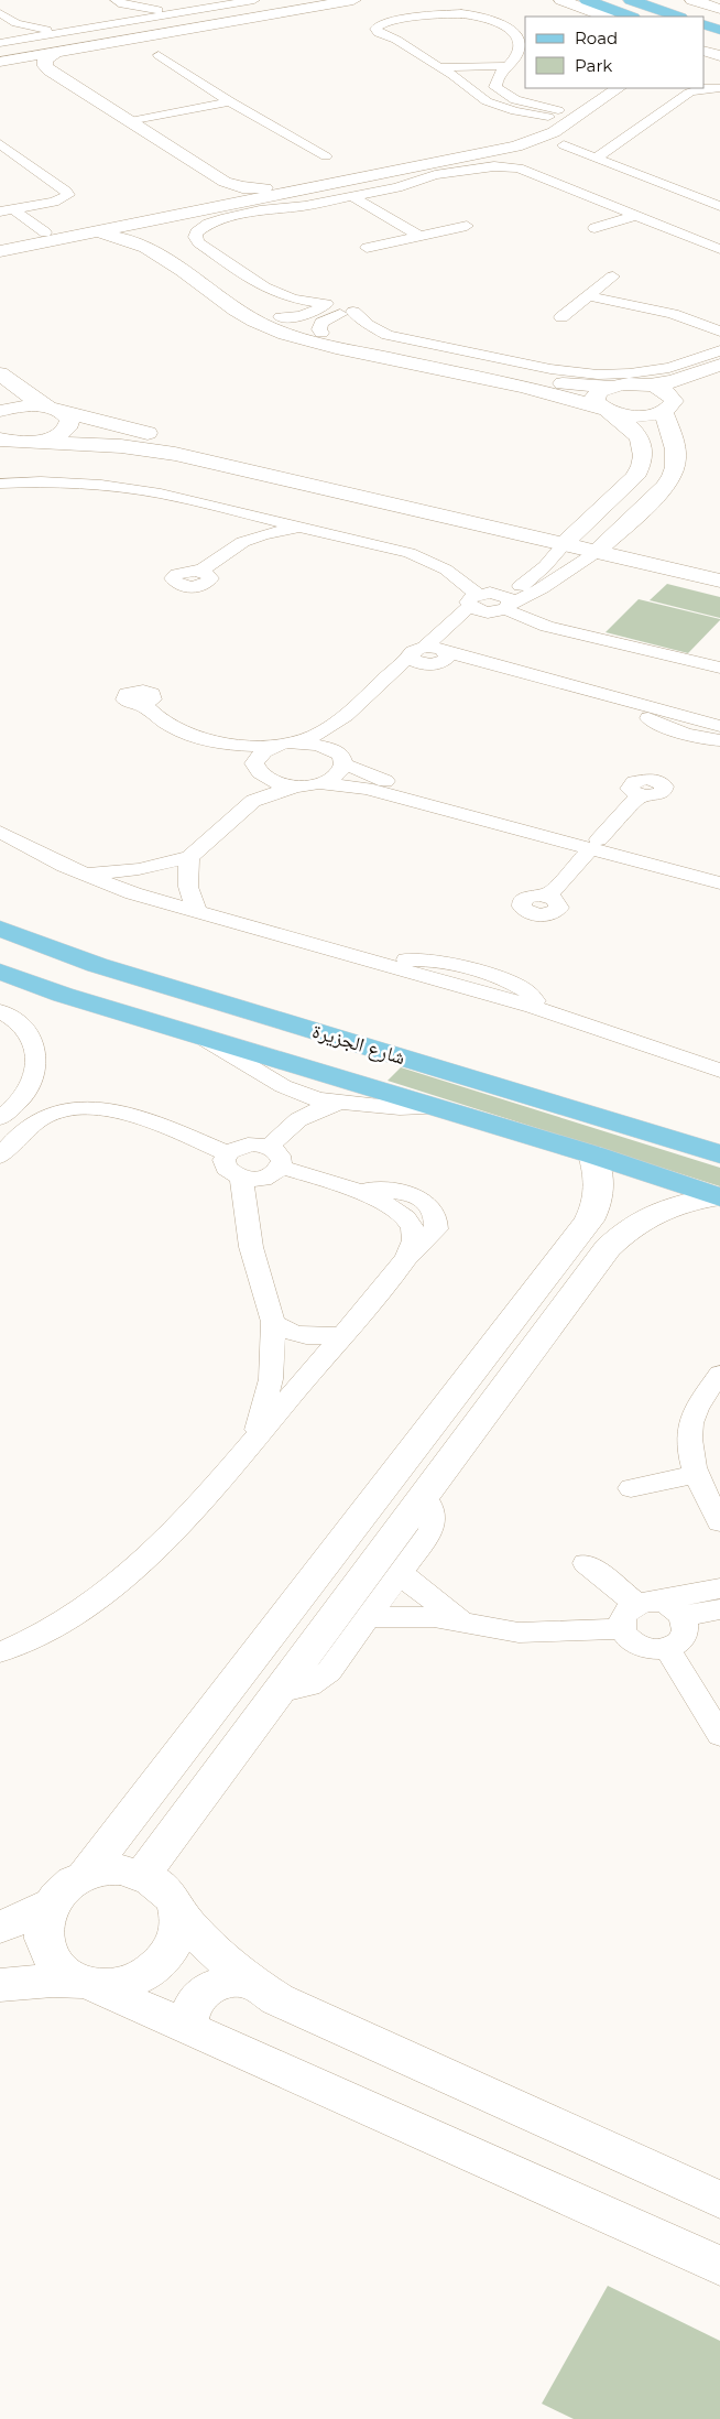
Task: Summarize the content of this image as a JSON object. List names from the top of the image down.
{
  "streets": {
    "main road": ["شارع الجزيرة"]
  },
  "legend": ["Road", "Park"]
}
